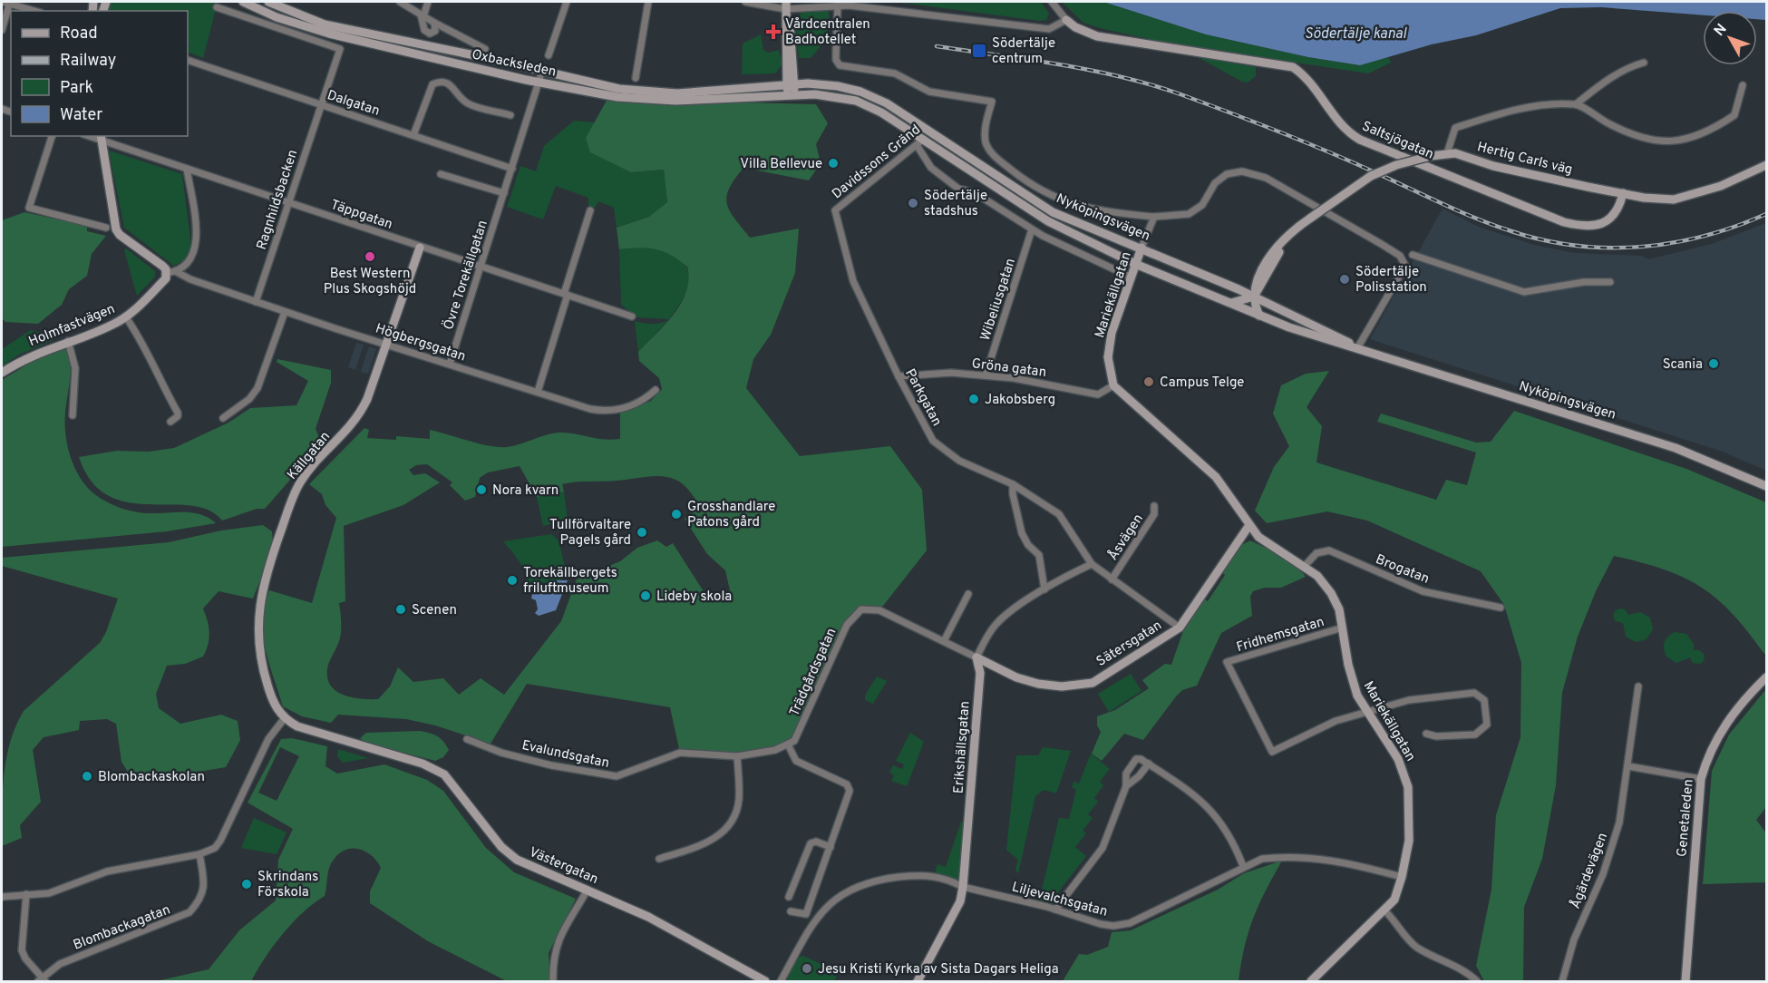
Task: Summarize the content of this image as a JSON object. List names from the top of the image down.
{
  "streets": {
    "main road": [
      "Oxbacksleden",
      "Saltsjögatan",
      "Hertig Carls väg",
      "Nyköpingsvägen",
      "Mariekällgatan",
      "Holmfastvägen",
      "Källgatan",
      "Sätersgatan",
      "Erikshällsgatan",
      "Genetaleden",
      "Västergatan"
    ],
    "street": [
      "Dalgatan",
      "Davidssons Gränd",
      "Ragnhildsbacken",
      "Täppgatan",
      "Övre Torekällgatan",
      "Wibeliusgatan",
      "Högbergsgatan",
      "Gröna gatan",
      "Parkgatan",
      "Åsvägen",
      "Brogatan",
      "Fridhemsgatan",
      "Trädgårdsgatan",
      "Evalundsgatan",
      "Ågärdevägen",
      "Liljevalchsgatan",
      "Blombackagatan"
    ]
  },
  "crossings": [
    ["Oxbacksleden", "Nyköpingsvägen"],
    ["Oxbacksleden", "Övre Torekällgatan"],
    ["Dalgatan", "Ragnhildsbacken"],
    ["Dalgatan", "Övre Torekällgatan"],
    ["Saltsjögatan", "Hertig Carls väg"],
    ["Hertig Carls väg", "Nyköpingsvägen"],
    ["Davidssons Gränd", "Nyköpingsvägen"],
    ["Davidssons Gränd", "Parkgatan"],
    ["Ragnhildsbacken", "Täppgatan"],
    ["Ragnhildsbacken", "Högbergsgatan"],
    ["Täppgatan", "Övre Torekällgatan"],
    ["Täppgatan", "Källgatan"],
    ["Nyköpingsvägen", "Mariekällgatan"],
    ["Övre Torekällgatan", "Högbergsgatan"],
    ["Mariekällgatan", "Gröna gatan"],
    ["Mariekällgatan", "Brogatan"],
    ["Mariekällgatan", "Fridhemsgatan"],
    ["Mariekällgatan", "Sätersgatan"],
    ["Mariekällgatan", "Liljevalchsgatan"],
    ["Wibeliusgatan", "Gröna gatan"],
    ["Högbergsgatan", "Källgatan"],
    ["Gröna gatan", "Parkgatan"],
    ["Parkgatan", "Åsvägen"],
    ["Parkgatan", "Sätersgatan"],
    ["Källgatan", "Västergatan"],
    ["Sätersgatan", "Erikshällsgatan"],
    ["Trädgårdsgatan", "Evalundsgatan"],
    ["Erikshällsgatan", "Liljevalchsgatan"]
  ],
  "water": ["Södertälje kanal"],
  "places": {
    "health": ["Vårdcentralen Badhotellet"],
    "transit": ["Södertälje centrum"],
    "other": [
      "Villa Bellevue",
      "Södertälje stadshus",
      "Best Western Plus Skogshöjd",
      "Södertälje Polisstation",
      "Scania",
      "Campus Telge",
      "Jakobsberg",
      "Nora kvarn",
      "Grosshandlare Patons gård",
      "Tullförvaltare Pagels gård",
      "Torekällbergets friluftmuseum",
      "Lideby skola",
      "Scenen",
      "Blombackaskolan",
      "Skrindans Förskola",
      "Jesu Kristi Kyrka av Sista Dagars Heliga"
    ]
  },
  "legend": [
    "Road",
    "Railway",
    "Park",
    "Water"
  ],
  "north": "top left"
}
